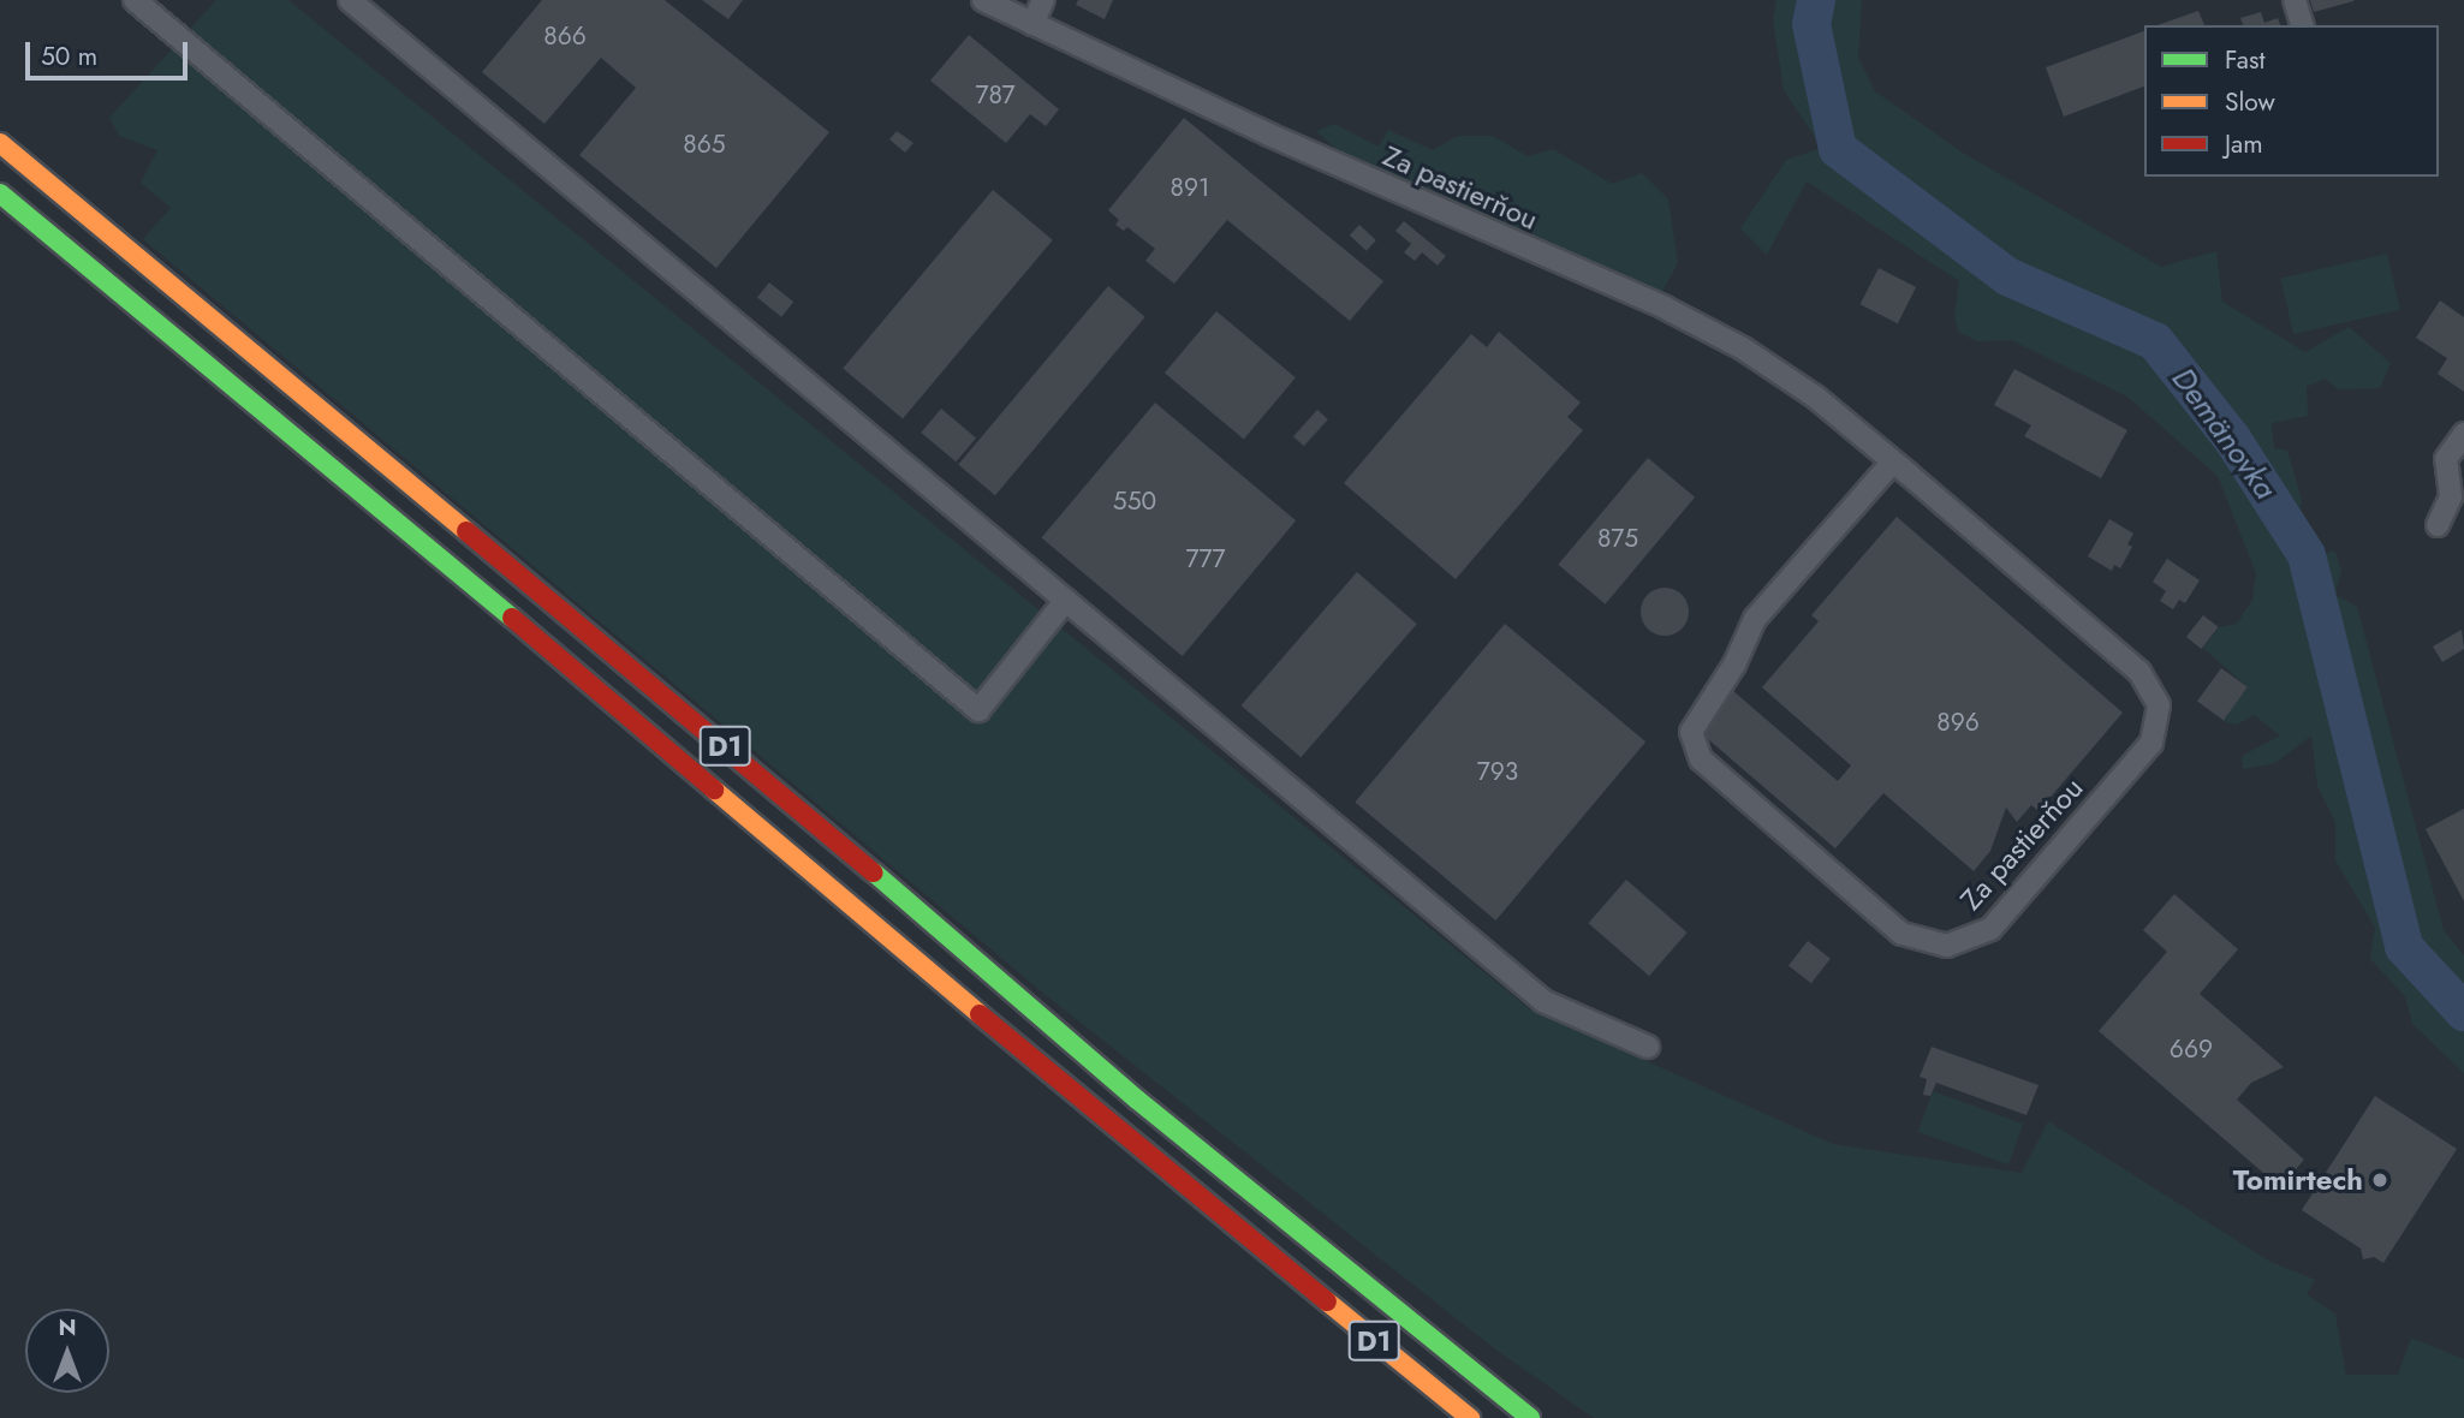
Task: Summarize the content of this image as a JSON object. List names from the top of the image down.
{
  "streets": {
    "highway": ["D1"],
    "street": ["Za pastierňou"]
  },
  "water": ["Demänovka"],
  "places": ["Tomirtech"],
  "house_numbers": [
    "866",
    "787",
    "865",
    "891",
    "550",
    "875",
    "777",
    "896",
    "793",
    "669"
  ],
  "legend": ["Fast", "Slow", "Jam"],
  "scale_bar": "50 m",
  "north": "top"
}
